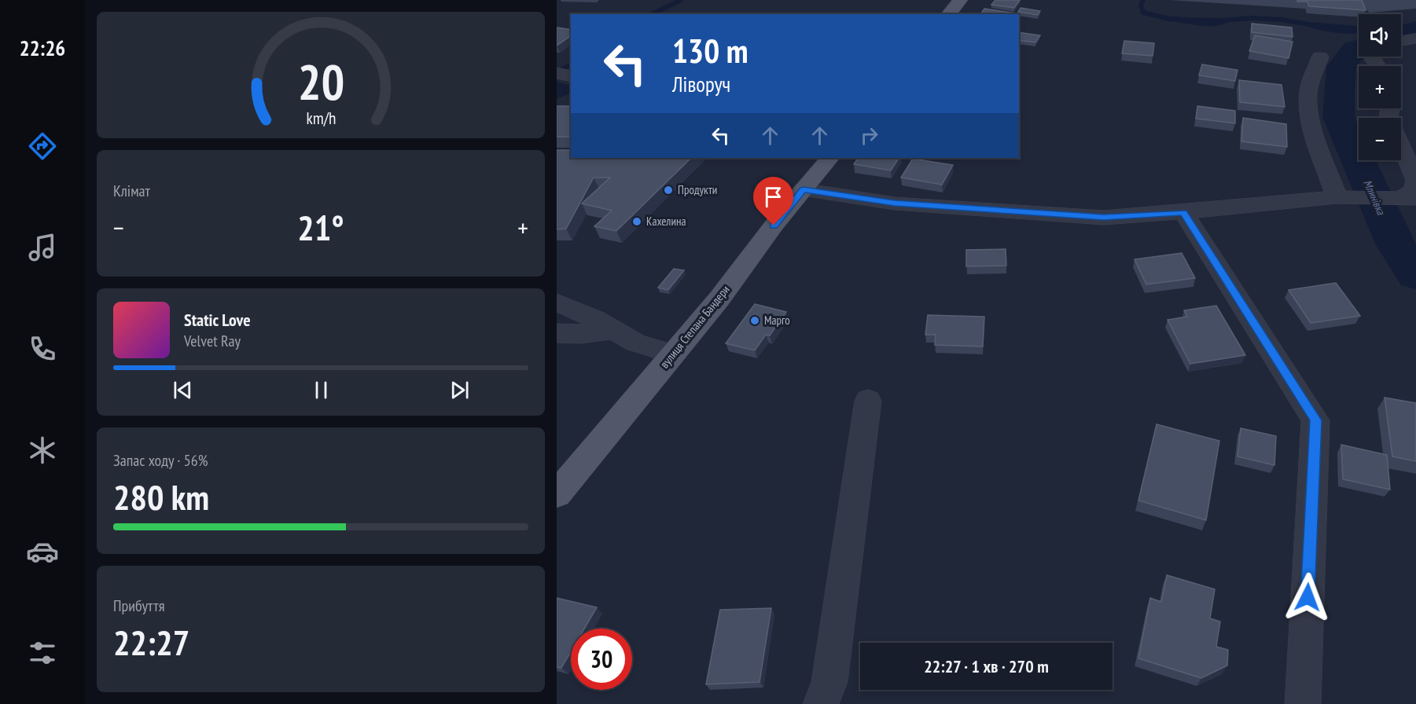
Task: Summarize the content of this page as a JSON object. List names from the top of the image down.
{
  "streets": {
    "main road": ["вулиця Степана Бандери"]
  },
  "water": ["Млинівка"],
  "places": ["Продукти", "Кахелина", "Марго"],
  "page": {
    "tabs": "22:26",
    "map_buttons": ["+", "−"],
    "turn": ["130 m", "Ліворуч"],
    "tile": [
      "Клімат",
      ["Запас ходу · 56%", "280 km"],
      ["Прибуття", "22:27"]
    ],
    "heat": ["−", "21°", "+"],
    "song": ["Static Love", "Velvet Ray"],
    "limit": "30",
    "trip": "22:27 · 1 хв · 270 m",
    "gauge": ["20", "km/h"]
  }
}
